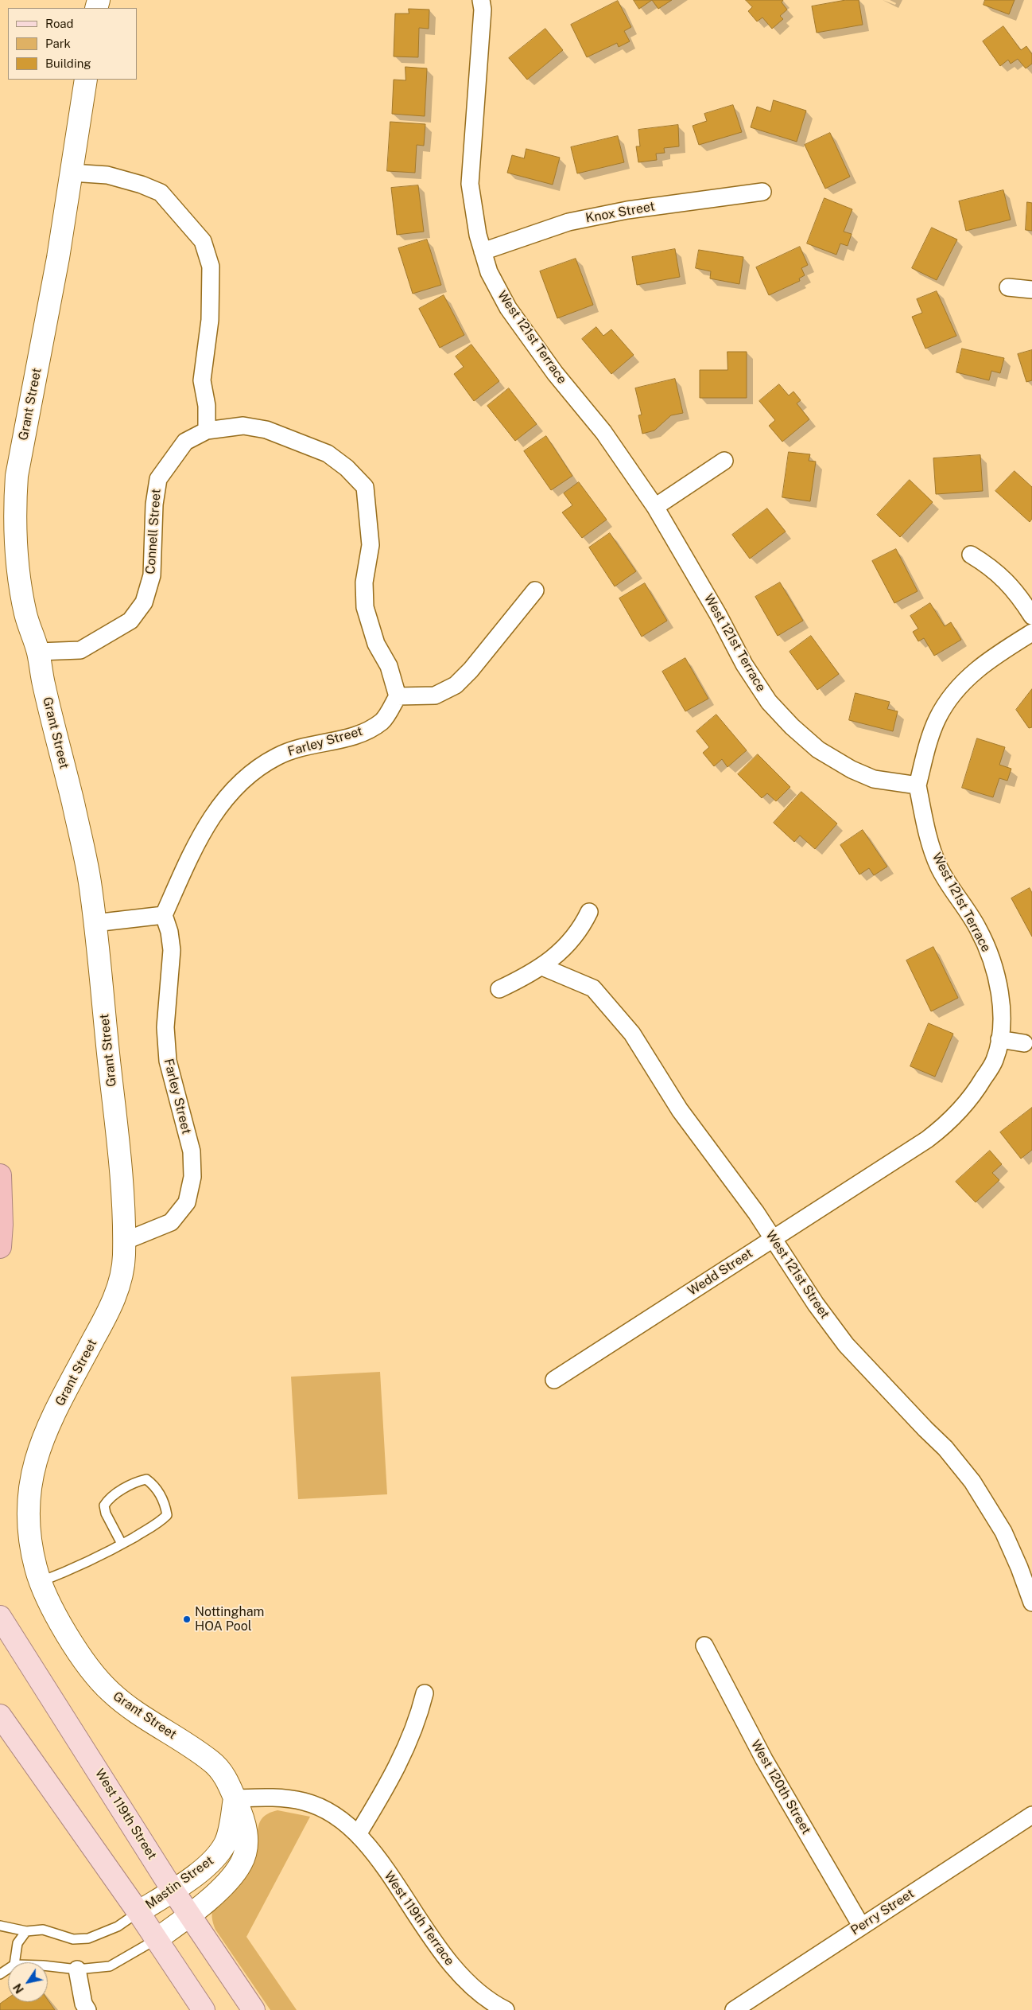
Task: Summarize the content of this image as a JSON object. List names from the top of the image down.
{
  "streets": {
    "main road": ["West 119th Street"],
    "street": [
      "Knox Street",
      "West 121st Terrace",
      "Grant Street",
      "Connell Street",
      "Farley Street",
      "Wedd Street",
      "West 121st Street",
      "West 120th Street",
      "Mastin Street",
      "Perry Street",
      "West 119th Terrace"
    ]
  },
  "crossings": [
    ["Knox Street", "West 121st Terrace"],
    ["West 121st Terrace", "Wedd Street"],
    ["Grant Street", "Connell Street"],
    ["Grant Street", "Farley Street"],
    ["Grant Street", "Mastin Street"],
    ["Wedd Street", "West 121st Street"],
    ["West 120th Street", "Perry Street"],
    ["West 119th Street", "Mastin Street"]
  ],
  "places": ["Nottingham HOA Pool"],
  "legend": ["Road", "Park", "Building"],
  "north": "bottom left"
}
